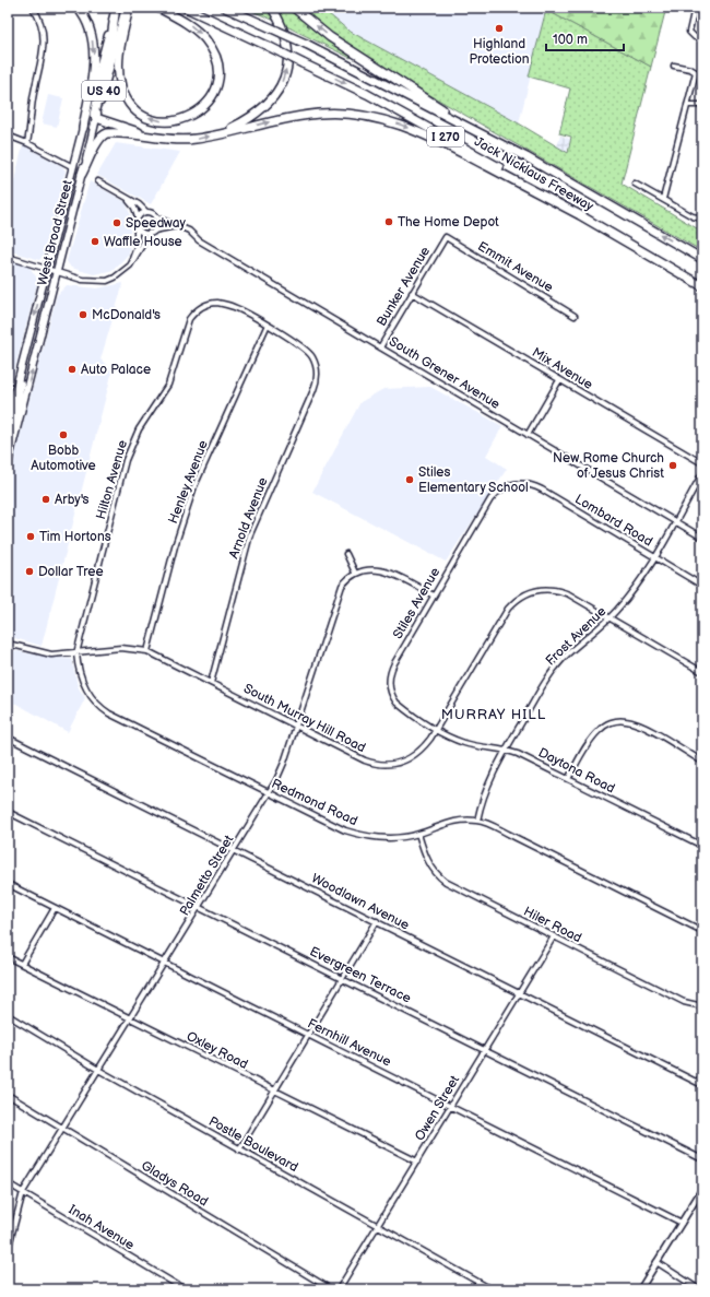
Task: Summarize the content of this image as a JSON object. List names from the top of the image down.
{
  "streets": {
    "highway": ["I 270", "Jack Nicklaus Freeway"],
    "main road": ["US 40", "West Broad Street"],
    "street": [
      "Emmit Avenue",
      "Bunker Avenue",
      "Mix Avenue",
      "South Grener Avenue",
      "Hilton Avenue",
      "Henley Avenue",
      "Arnold Avenue",
      "Lombard Road",
      "Stiles Avenue",
      "Frost Avenue",
      "South Murray Hill Road",
      "Daytona Road",
      "Redmond Road",
      "Palmetto Street",
      "Woodlawn Avenue",
      "Hiler Road",
      "Evergreen Terrace",
      "Fernhill Avenue",
      "Oxley Road",
      "Owen Street",
      "Postle Boulevard",
      "Gladys Road",
      "Inah Avenue"
    ]
  },
  "crossings": [
    ["Emmit Avenue", "Bunker Avenue"],
    ["Bunker Avenue", "Mix Avenue"],
    ["Bunker Avenue", "South Grener Avenue"],
    ["South Grener Avenue", "Frost Avenue"],
    ["Hilton Avenue", "Henley Avenue"],
    ["Hilton Avenue", "Arnold Avenue"],
    ["Hilton Avenue", "South Murray Hill Road"],
    ["Hilton Avenue", "Redmond Road"],
    ["Henley Avenue", "Arnold Avenue"],
    ["Henley Avenue", "South Murray Hill Road"],
    ["Arnold Avenue", "South Murray Hill Road"],
    ["Lombard Road", "Stiles Avenue"],
    ["Lombard Road", "Frost Avenue"],
    ["Stiles Avenue", "South Murray Hill Road"],
    ["Stiles Avenue", "Daytona Road"],
    ["Frost Avenue", "South Murray Hill Road"],
    ["Frost Avenue", "Daytona Road"],
    ["Frost Avenue", "Redmond Road"],
    ["South Murray Hill Road", "Daytona Road"],
    ["South Murray Hill Road", "Redmond Road"],
    ["South Murray Hill Road", "Palmetto Street"],
    ["Redmond Road", "Palmetto Street"],
    ["Redmond Road", "Hiler Road"],
    ["Palmetto Street", "Woodlawn Avenue"],
    ["Palmetto Street", "Evergreen Terrace"],
    ["Palmetto Street", "Fernhill Avenue"],
    ["Palmetto Street", "Oxley Road"],
    ["Palmetto Street", "Postle Boulevard"],
    ["Palmetto Street", "Gladys Road"],
    ["Palmetto Street", "Inah Avenue"],
    ["Woodlawn Avenue", "Owen Street"],
    ["Hiler Road", "Owen Street"],
    ["Evergreen Terrace", "Owen Street"],
    ["Fernhill Avenue", "Owen Street"],
    ["Oxley Road", "Owen Street"],
    ["Owen Street", "Postle Boulevard"]
  ],
  "districts": ["MURRAY HILL"],
  "places": [
    "Highland Protection",
    "The Home Depot",
    "Speedway",
    "Waffle House",
    "McDonald's",
    "Auto Palace",
    "Bobb Automotive",
    "New Rome Church of Jesus Christ",
    "Stiles Elementary School",
    "Arby's",
    "Tim Hortons",
    "Dollar Tree"
  ],
  "scale_bar": "100 m"
}
